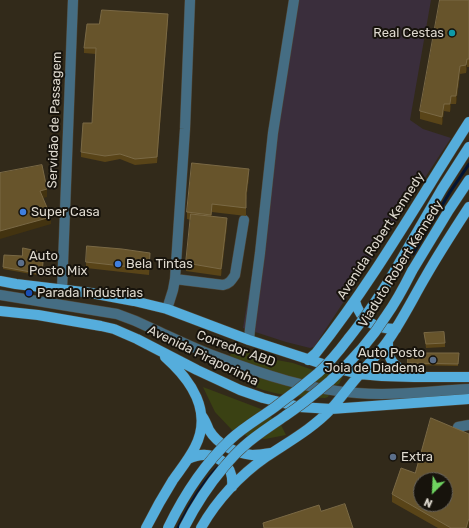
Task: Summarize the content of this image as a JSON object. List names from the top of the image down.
{
  "streets": {
    "main road": ["Avenida Robert Kennedy", "Viaduto Robert Kennedy", "Avenida Piraporinha"],
    "street": ["Servidão de Passagem", "Corredor ABD"]
  },
  "crossings": [
    ["Servidão de Passagem", "Avenida Piraporinha"],
    ["Avenida Robert Kennedy", "Avenida Piraporinha"]
  ],
  "places": [
    "Real Cestas",
    "Super Casa",
    "Auto Posto Mix",
    "Bela Tintas",
    "Parada Indústrias",
    "Auto Posto Joia de Diadema",
    "Extra"
  ],
  "north": "bottom left"
}
